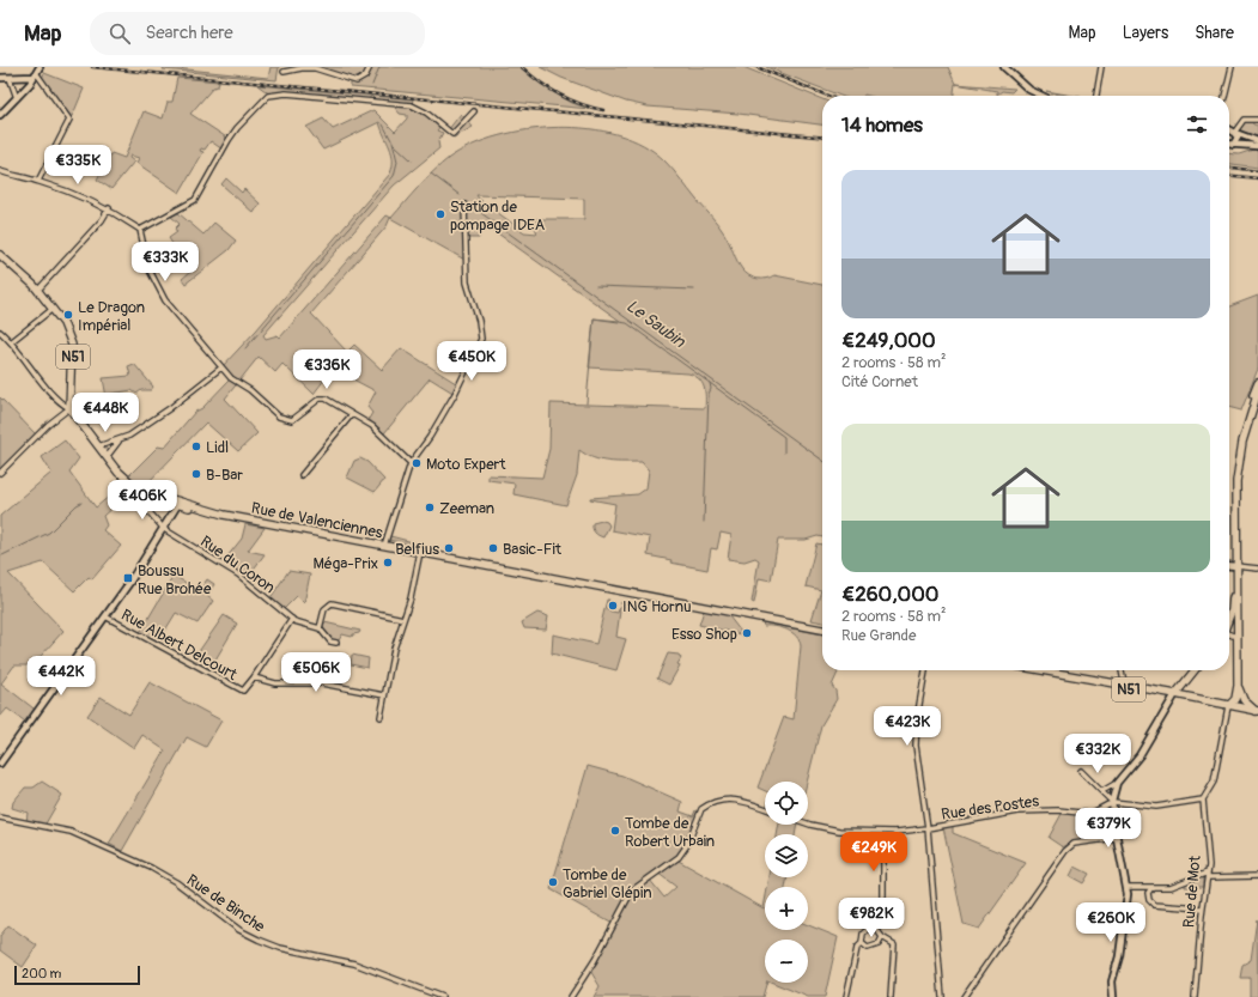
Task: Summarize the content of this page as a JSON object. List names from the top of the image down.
{
  "streets": {
    "main road": ["N51", "Rue de Valenciennes"],
    "street": [
      "Rue du Coron",
      "Rue Albert Delcourt",
      "Rue des Postes",
      "Rue de Mot",
      "Rue de Binche"
    ]
  },
  "crossings": [
    ["N51", "Rue de Valenciennes"],
    ["Rue du Coron", "Rue Albert Delcourt"]
  ],
  "water": ["Le Saubin"],
  "places": {
    "other": [
      "Station de pompage IDEA",
      "Le Dragon Impérial",
      "Lidl",
      "Moto Expert",
      "B-Bar",
      "Zeeman",
      "Belfius",
      "Basic-Fit",
      "Méga-Prix",
      "ING Hornu",
      "Esso Shop",
      "Tombe de Robert Urbain",
      "Tombe de Gabriel Glépin"
    ],
    "transit": ["Boussu Rue Brohée"]
  },
  "scale_bar": "200 m",
  "page": {
    "header": "Map",
    "search": "Search here",
    "nav": ["Map", "Layers", "Share"],
    "heading": "14 homes",
    "price": [
      "€335K",
      "€333K",
      "€450K",
      "€336K",
      "€448K",
      "€406K",
      "€506K",
      "€442K",
      "€423K",
      "€332K",
      "€379K",
      "€249K",
      "€982K",
      "€260K"
    ],
    "list": [
      {
        "name": "€249,000",
        "note": "2 rooms · 58 m² · Cité Cornet"
      },
      {
        "name": "€260,000",
        "note": "2 rooms · 58 m² · Rue Grande"
      }
    ],
    "map_buttons": ["+", "−"],
    "scale": "200 m"
  }
}
